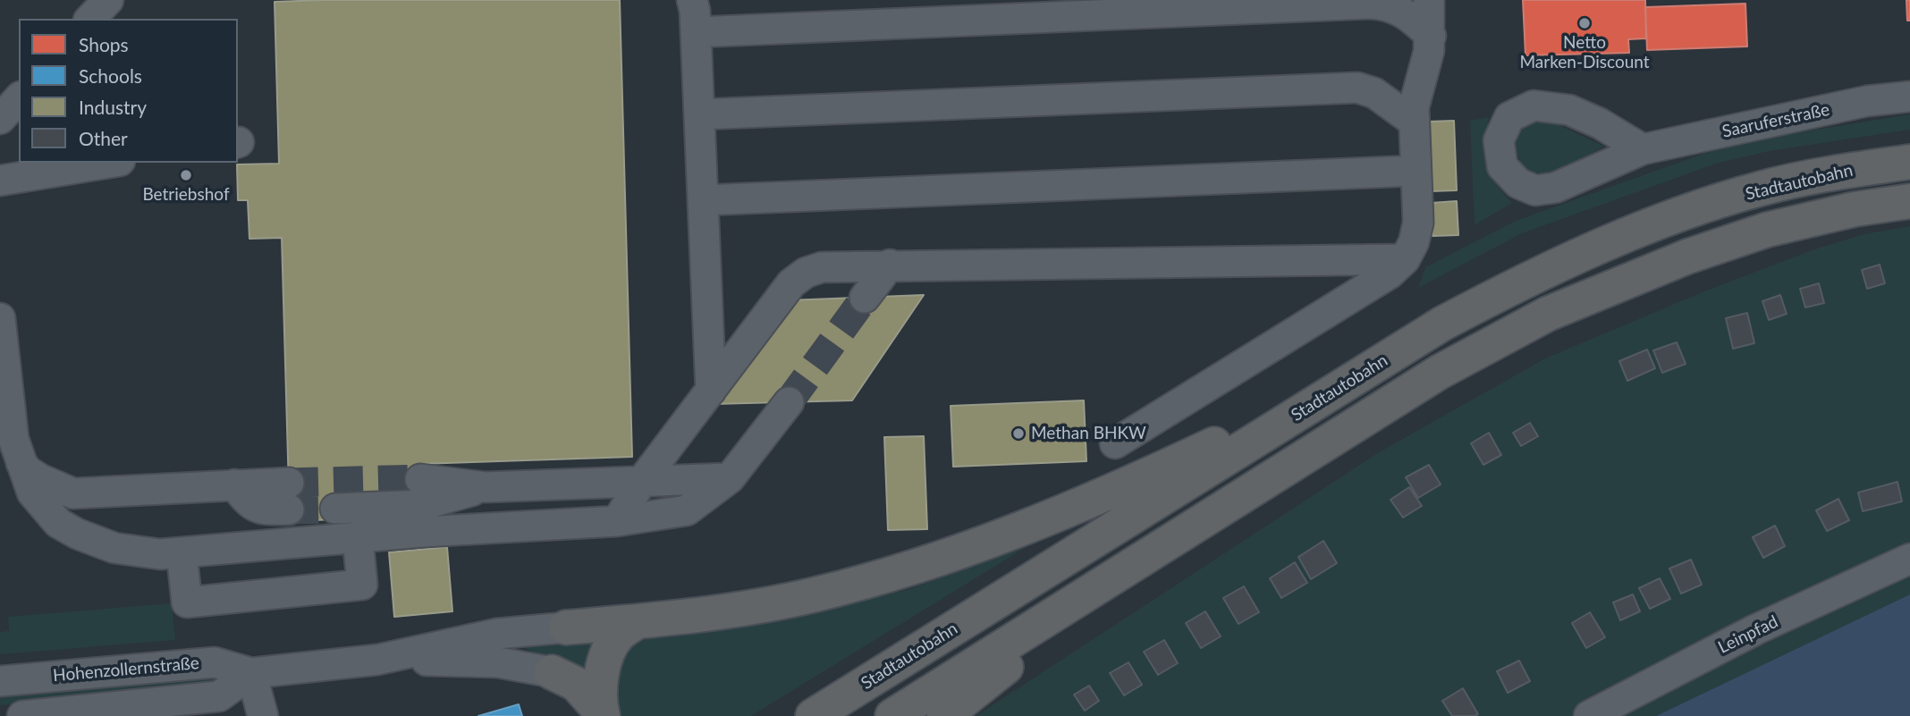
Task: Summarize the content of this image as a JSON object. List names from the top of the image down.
{
  "streets": {
    "highway": ["Stadtautobahn"],
    "street": ["Saaruferstraße", "Leinpfad", "Hohenzollernstraße"]
  },
  "places": ["Netto Marken-Discount", "Betriebshof", "Methan BHKW"],
  "legend": [
    "Shops",
    "Schools",
    "Industry",
    "Other"
  ]
}
